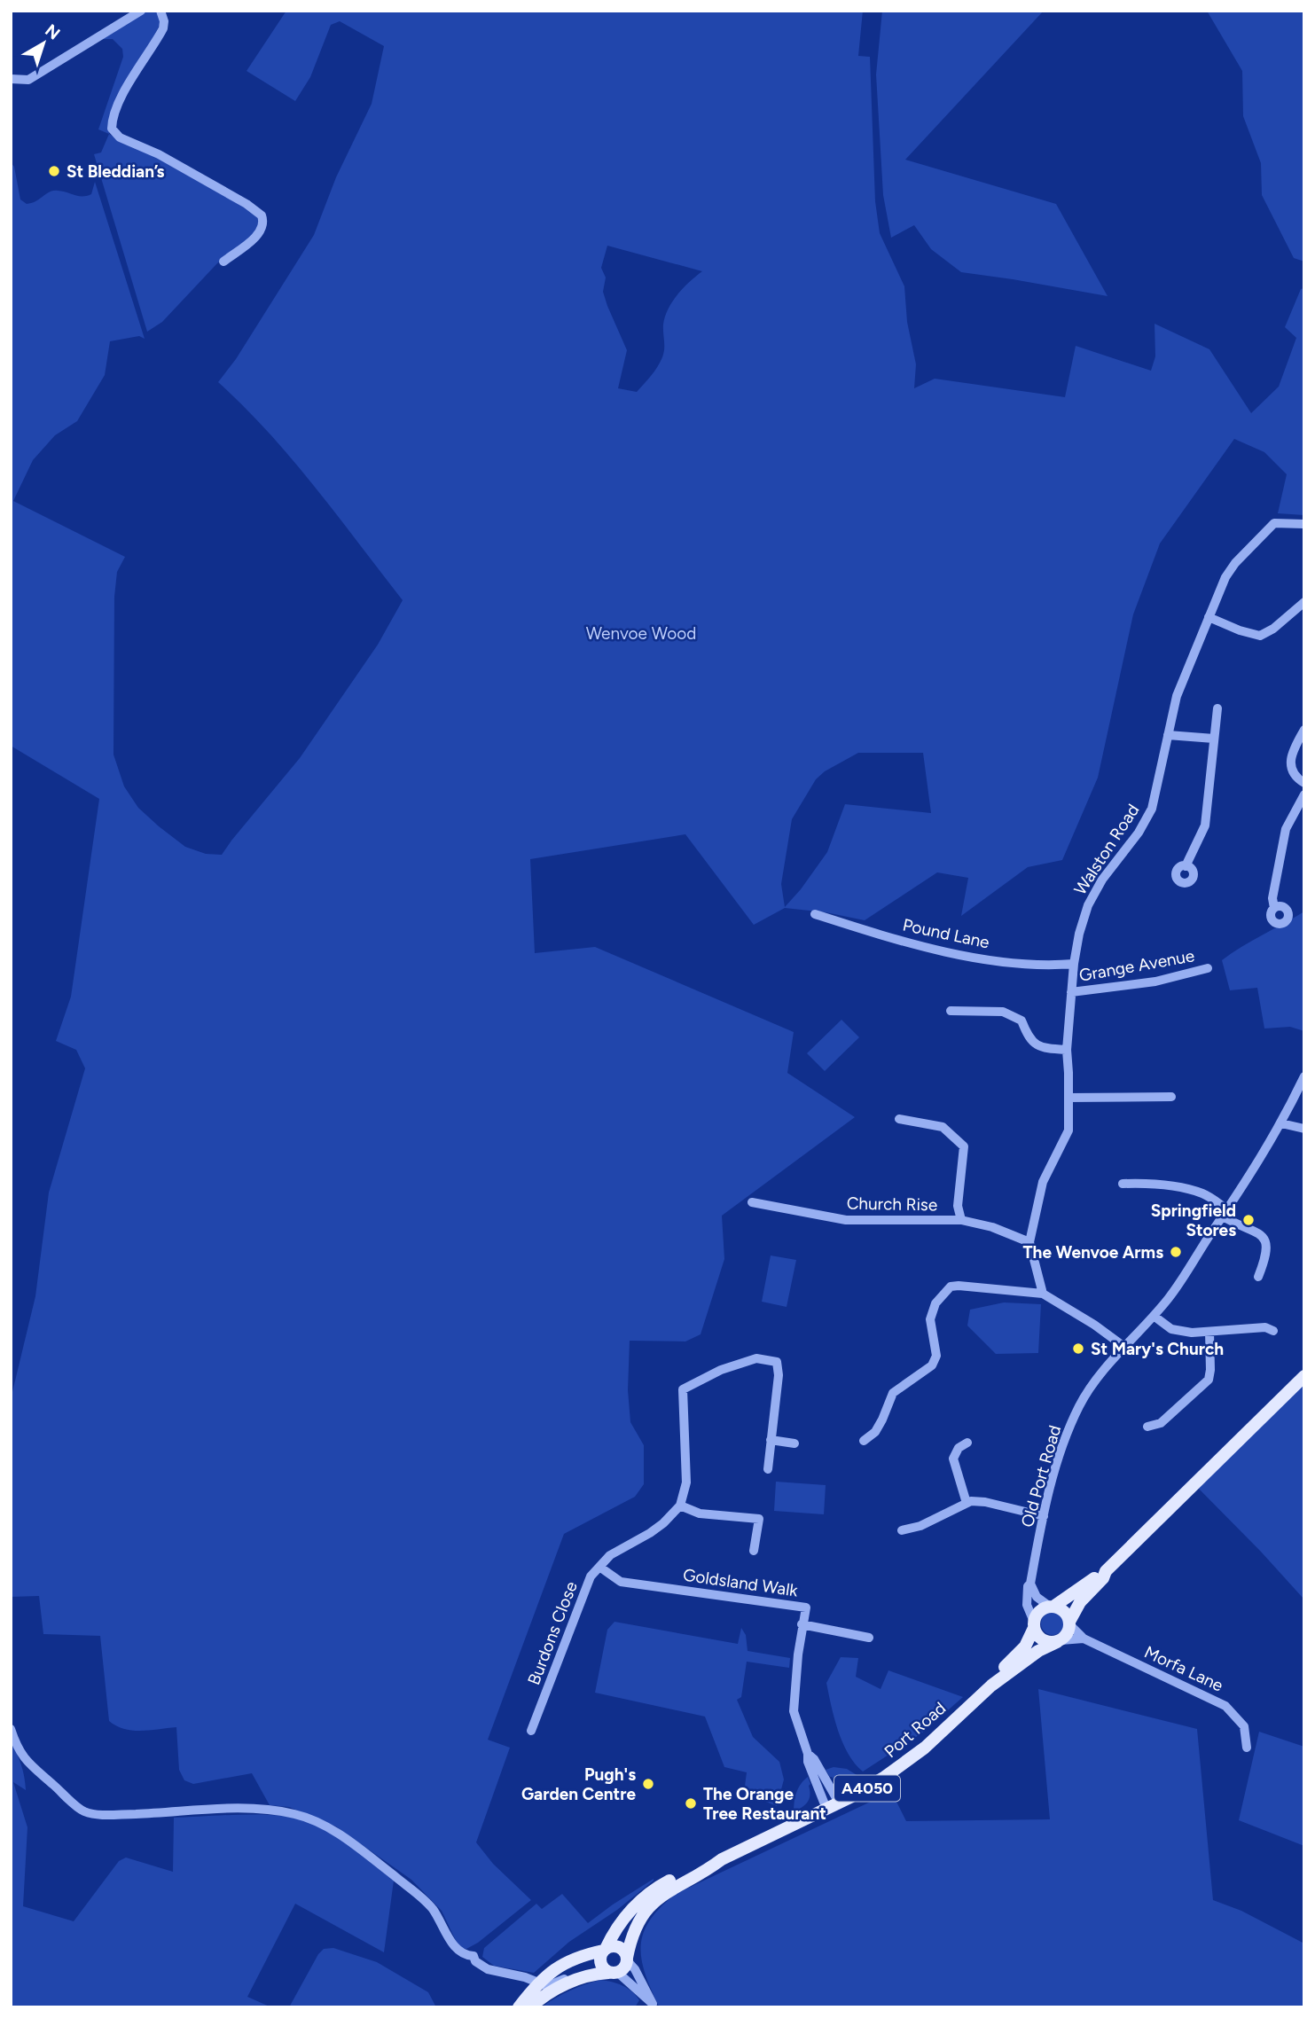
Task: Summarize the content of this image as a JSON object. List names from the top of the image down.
{
  "streets": {
    "main road": ["Port Road", "A4050"],
    "street": [
      "Walston Road",
      "Pound Lane",
      "Grange Avenue",
      "Church Rise",
      "Old Port Road",
      "Goldsland Walk",
      "Burdons Close",
      "Morfa Lane"
    ]
  },
  "crossings": [
    ["Walston Road", "Pound Lane"],
    ["Walston Road", "Grange Avenue"],
    ["Walston Road", "Church Rise"],
    ["Old Port Road", "Morfa Lane"],
    ["Old Port Road", "Port Road"],
    ["Goldsland Walk", "Burdons Close"],
    ["Goldsland Walk", "Port Road"],
    ["Morfa Lane", "Port Road"]
  ],
  "parks": ["Wenvoe Wood"],
  "places": [
    "St Bleddian’s",
    "Springfield Stores",
    "The Wenvoe Arms",
    "St Mary's Church",
    "Pugh's Garden Centre",
    "The Orange Tree Restaurant"
  ],
  "north": "top right"
}
